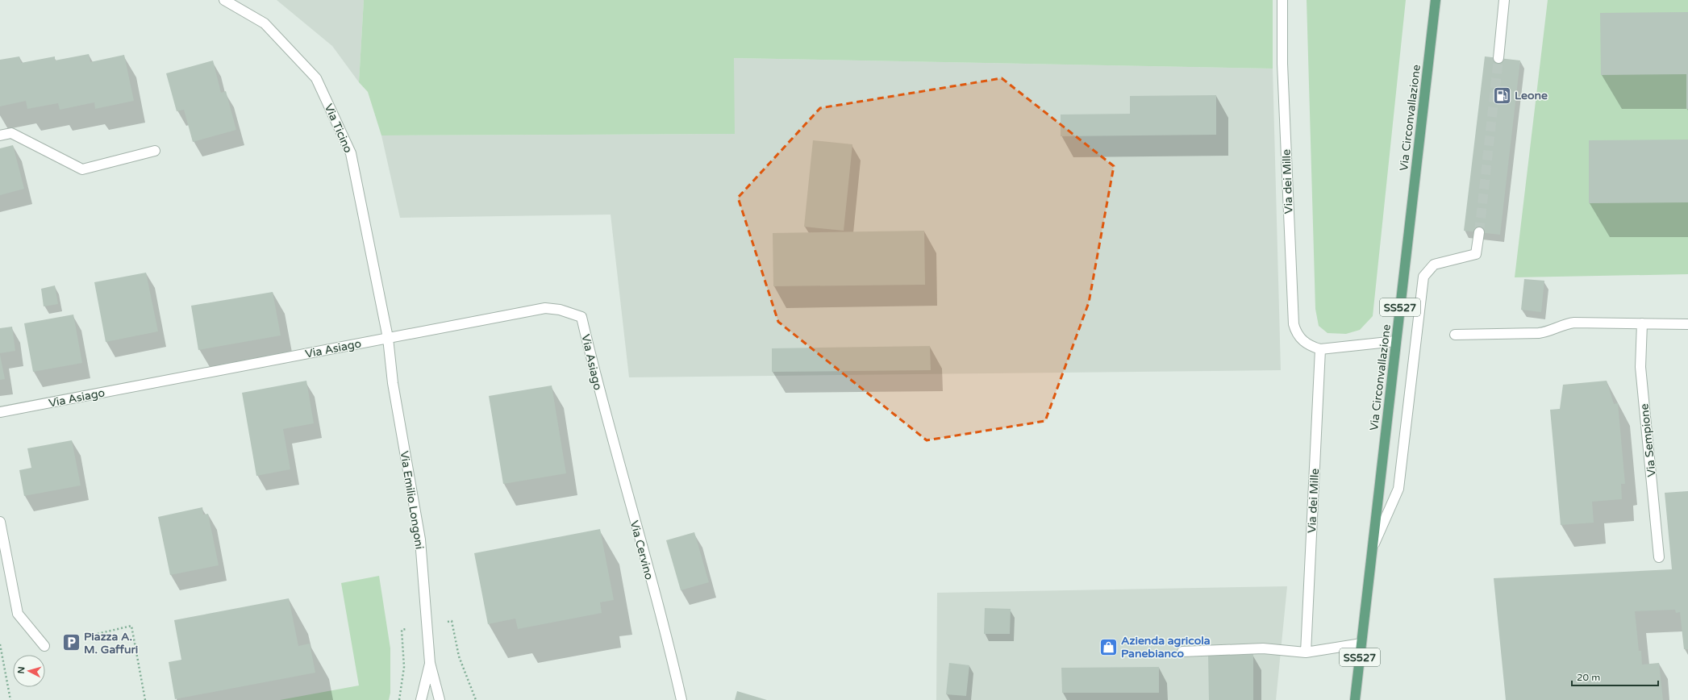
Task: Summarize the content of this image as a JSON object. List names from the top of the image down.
{
  "streets": {
    "main road": ["Via Circonvallazione", "SS527"],
    "street": [
      "Via Ticino",
      "Via dei Mille",
      "Via Asiago",
      "Via Sempione",
      "Via Emilio Longoni",
      "Via Cervino"
    ]
  },
  "crossings": [
    ["Via Circonvallazione", "Via dei Mille"],
    ["Via Ticino", "Via Asiago"],
    ["Via Ticino", "Via Emilio Longoni"],
    ["Via Asiago", "Via Emilio Longoni"],
    ["Via Asiago", "Via Cervino"]
  ],
  "places": {
    "fuel station": ["Leone"],
    "parking": ["Piazza A. M. Gaffuri"],
    "shop": ["Azienda agricola Panebianco"]
  },
  "scale_bar": "20 m",
  "north": "left"
}
